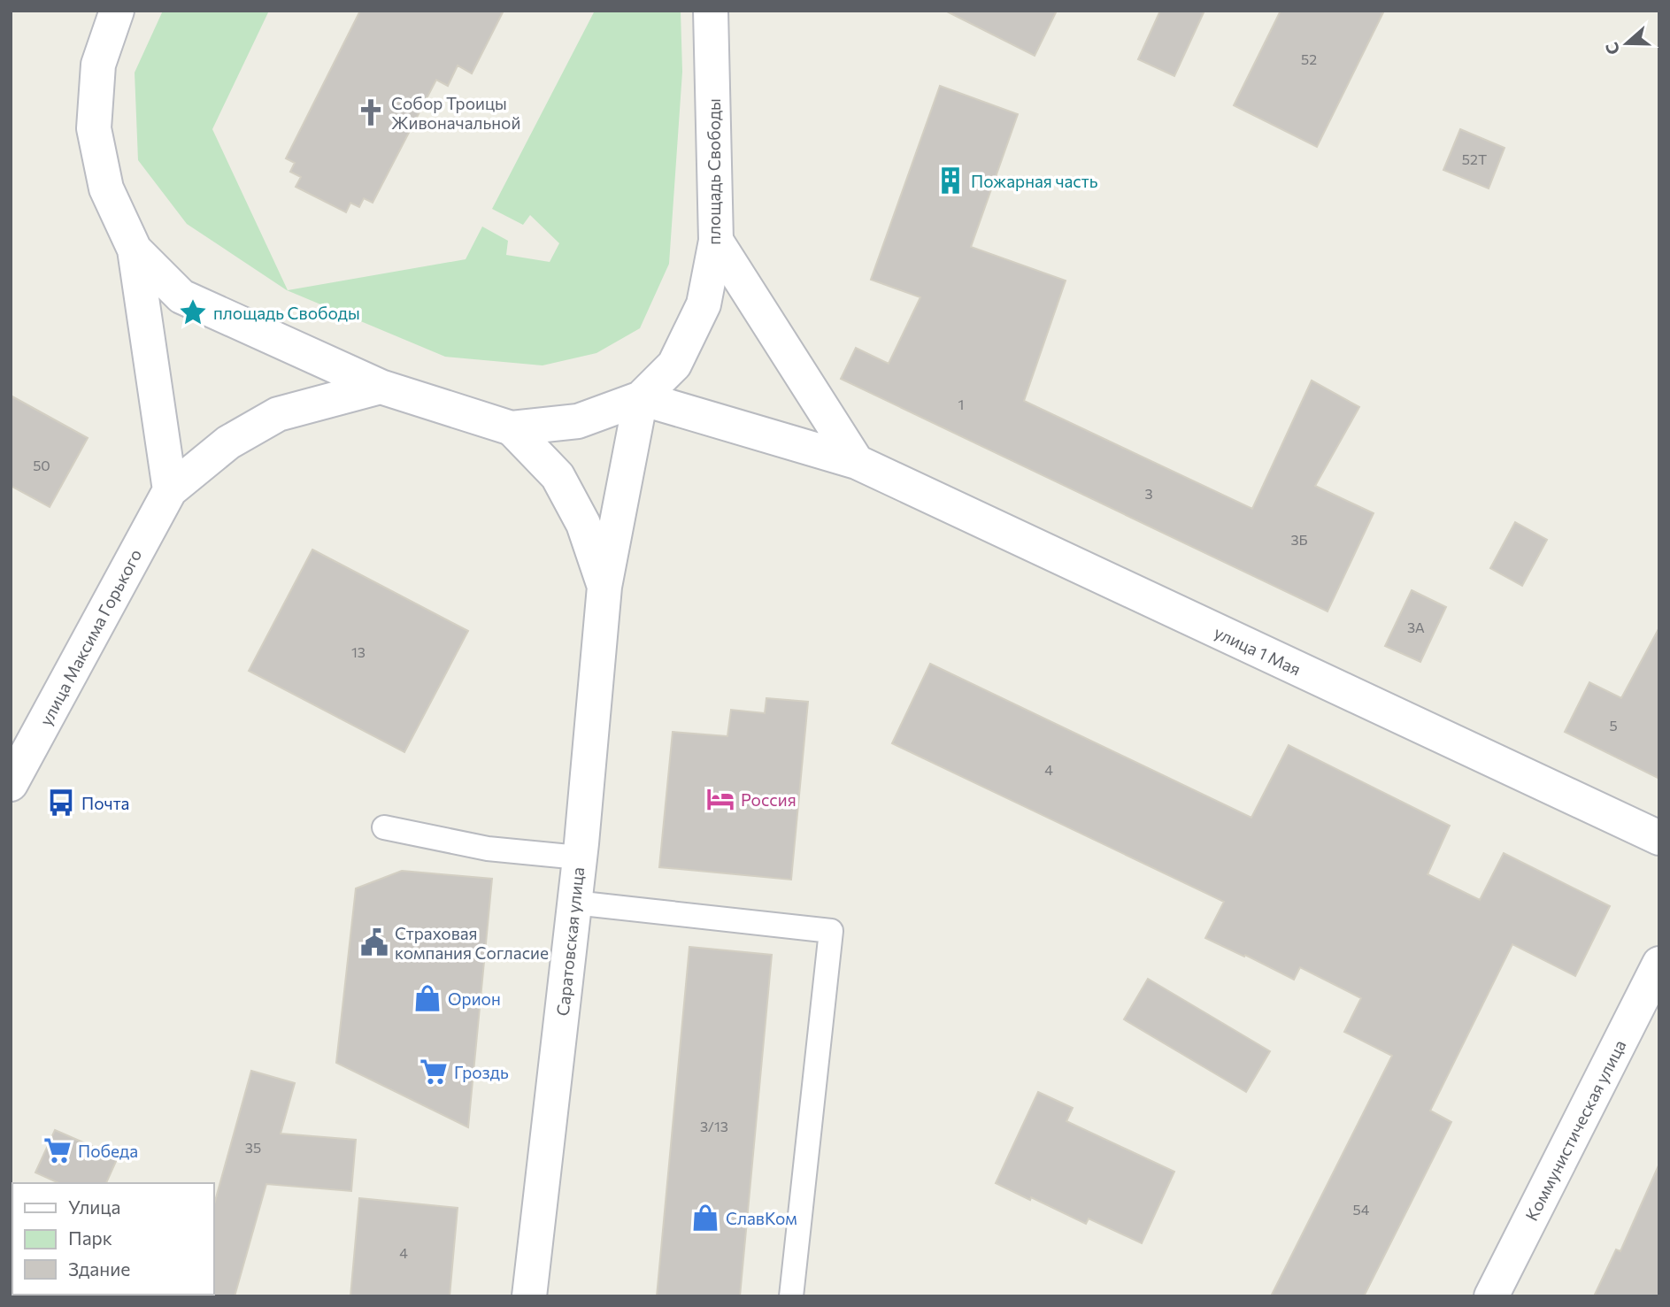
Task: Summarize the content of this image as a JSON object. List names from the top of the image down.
{
  "streets": {
    "street": [
      "площадь Свободы",
      "улица Максима Горького",
      "улица 1 Мая",
      "Саратовская улица",
      "Коммунистическая улица"
    ]
  },
  "crossings": [
    ["площадь Свободы", "улица 1 Мая"],
    ["площадь Свободы", "Саратовская улица"],
    ["улица 1 Мая", "Саратовская улица"]
  ],
  "places": {
    "church": ["Собор Троицы Живоначальной"],
    "building": ["Пожарная часть"],
    "place": ["площадь Свободы"],
    "hotel": ["Россия"],
    "bus stop": ["Почта"],
    "public building": ["Страховая компания Согласие"],
    "shop": ["Орион", "СлавКом"],
    "supermarket": ["Гроздь", "Победа"]
  },
  "house_numbers": [
    "52",
    "52Т",
    "1",
    "50",
    "3",
    "3Б",
    "3А",
    "13",
    "5",
    "4",
    "3/13",
    "35",
    "54",
    "4"
  ],
  "legend": ["Улица", "Парк", "Здание"],
  "north": "left"
}
